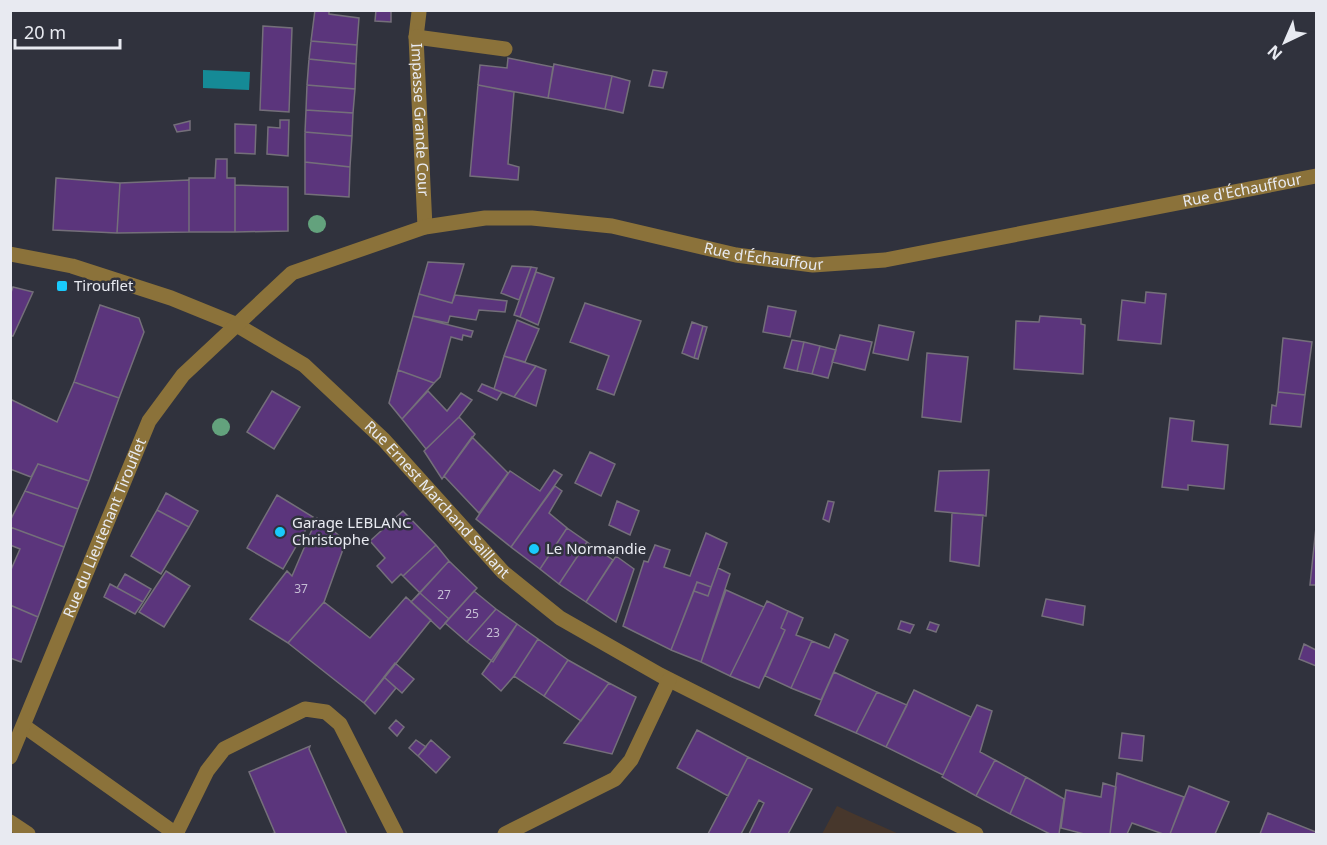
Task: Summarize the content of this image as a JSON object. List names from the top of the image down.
{
  "streets": {
    "street": [
      "Impasse Grande Cour",
      "Rue d'Échauffour",
      "Rue Ernest Marchand Saillant",
      "Rue du Lieutenant Tirouflet"
    ]
  },
  "crossings": [
    ["Impasse Grande Cour", "Rue d'Échauffour"],
    ["Rue d'Échauffour", "Rue Ernest Marchand Saillant"],
    ["Rue d'Échauffour", "Rue du Lieutenant Tirouflet"],
    ["Rue Ernest Marchand Saillant", "Rue du Lieutenant Tirouflet"]
  ],
  "places": {
    "transit": ["Tirouflet"],
    "other": ["Garage LEBLANC Christophe", "Le Normandie"]
  },
  "house_numbers": [
    "37",
    "27",
    "25",
    "23"
  ],
  "scale_bar": "20 m",
  "north": "bottom left"
}
